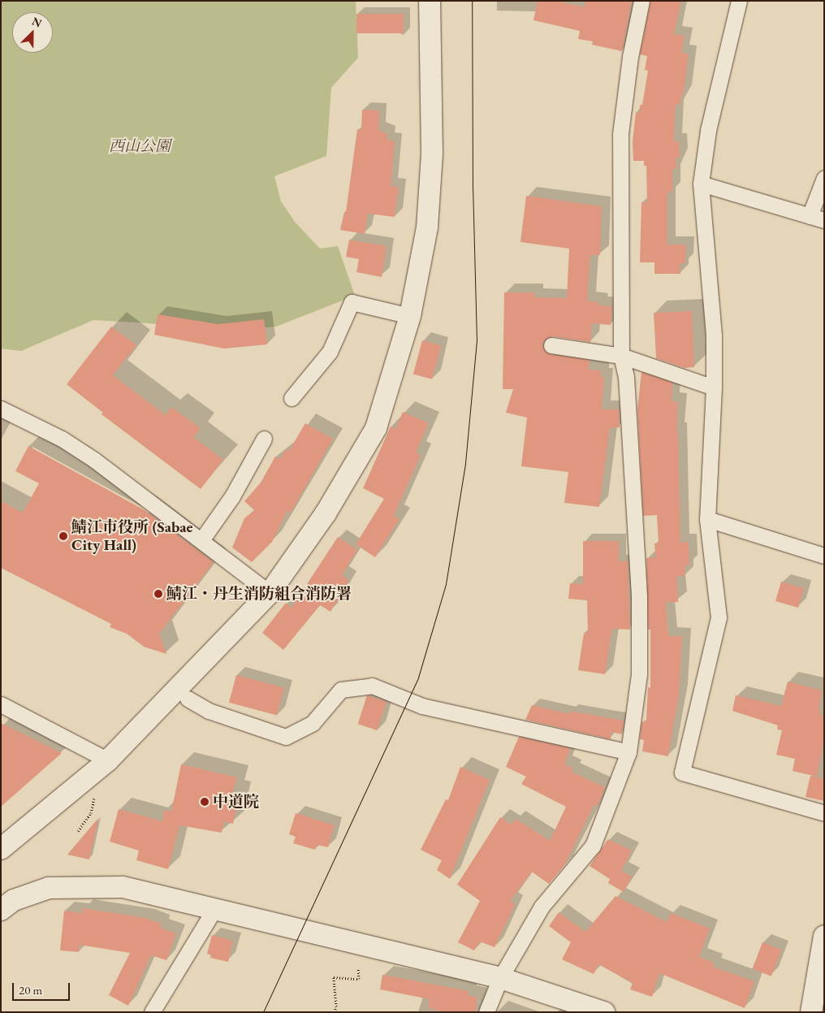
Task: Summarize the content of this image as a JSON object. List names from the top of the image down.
{
  "parks": ["西山公園"],
  "places": ["鯖江市役所 (Sabae City Hall)", "鯖江・丹生消防組合消防署", "中道院"],
  "scale_bar": "20 m",
  "north": "top right"
}
